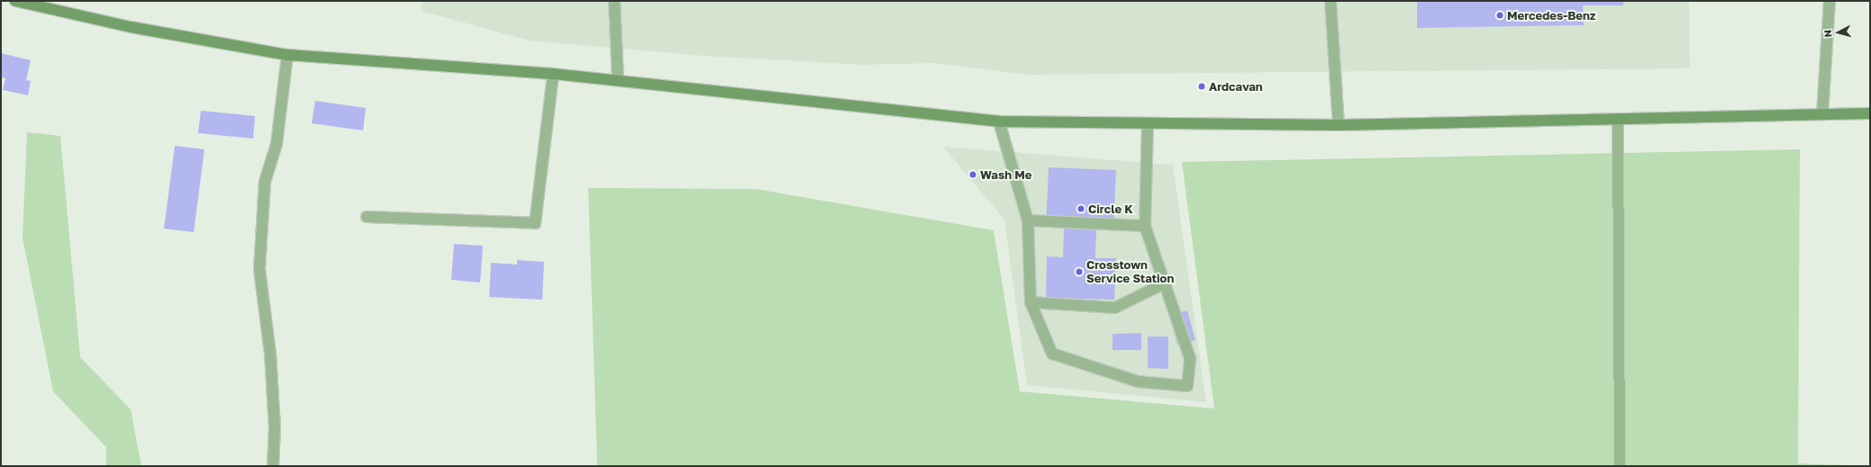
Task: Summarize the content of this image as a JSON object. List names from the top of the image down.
{
  "places": [
    "Mercedes-Benz",
    "Ardcavan",
    "Wash Me",
    "Circle K",
    "Crosstown Service Station"
  ],
  "north": "left"
}
